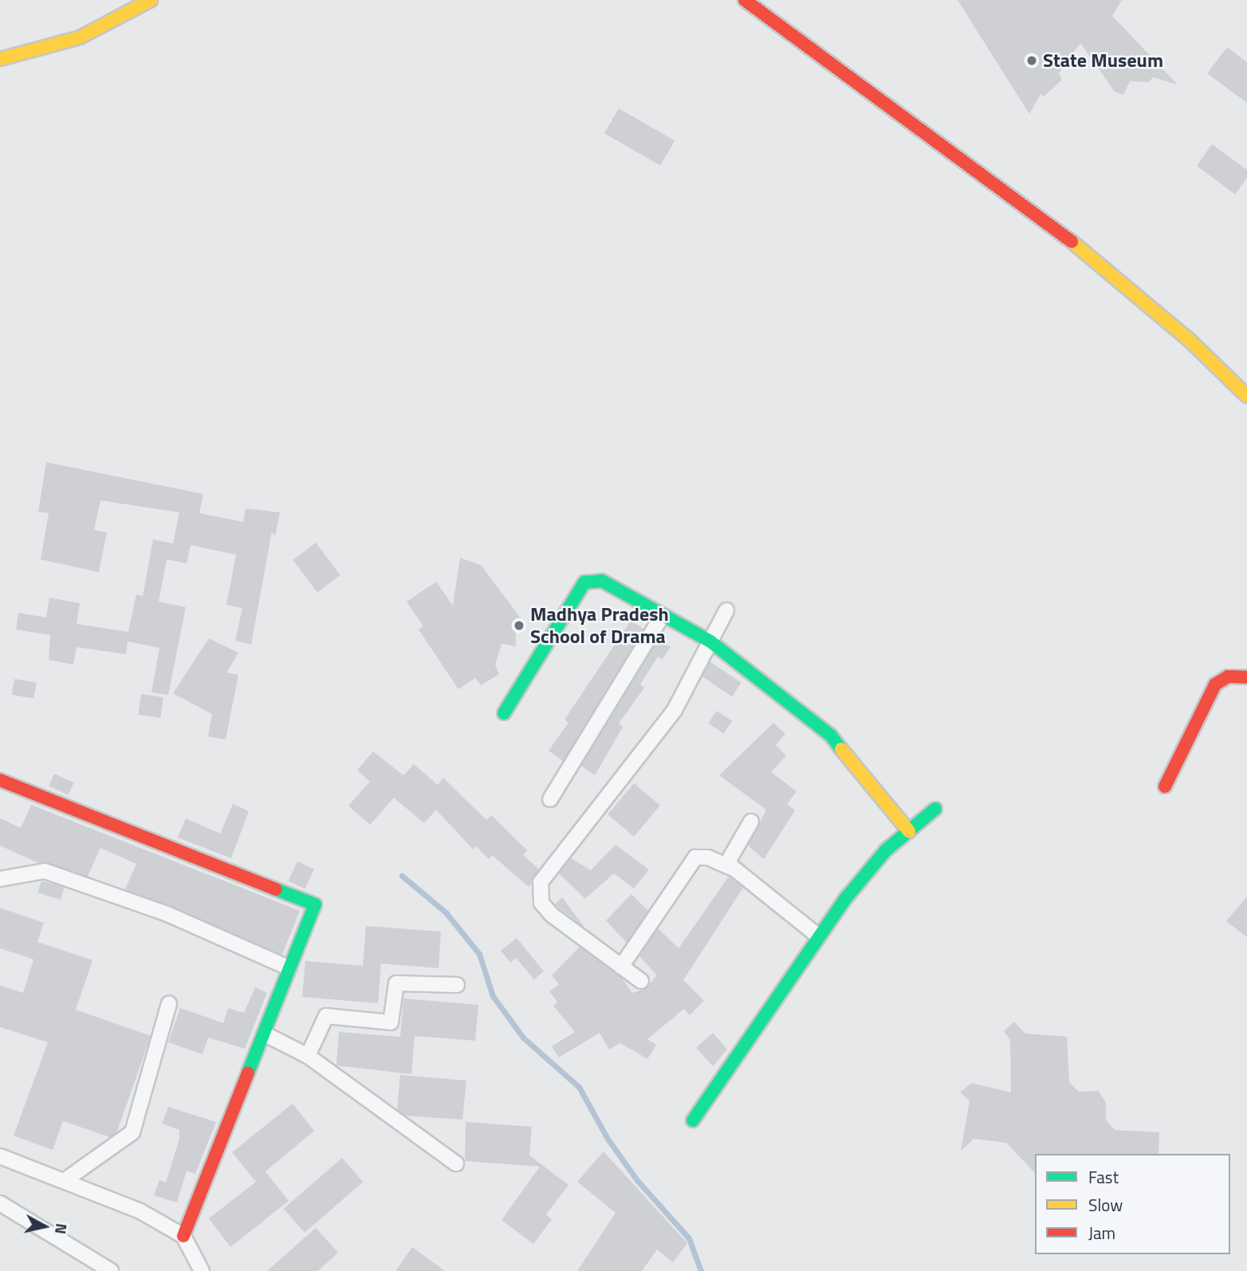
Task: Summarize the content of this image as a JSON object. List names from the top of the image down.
{
  "places": ["State Museum", "Madhya Pradesh School of Drama"],
  "legend": ["Fast", "Slow", "Jam"],
  "north": "right"
}
